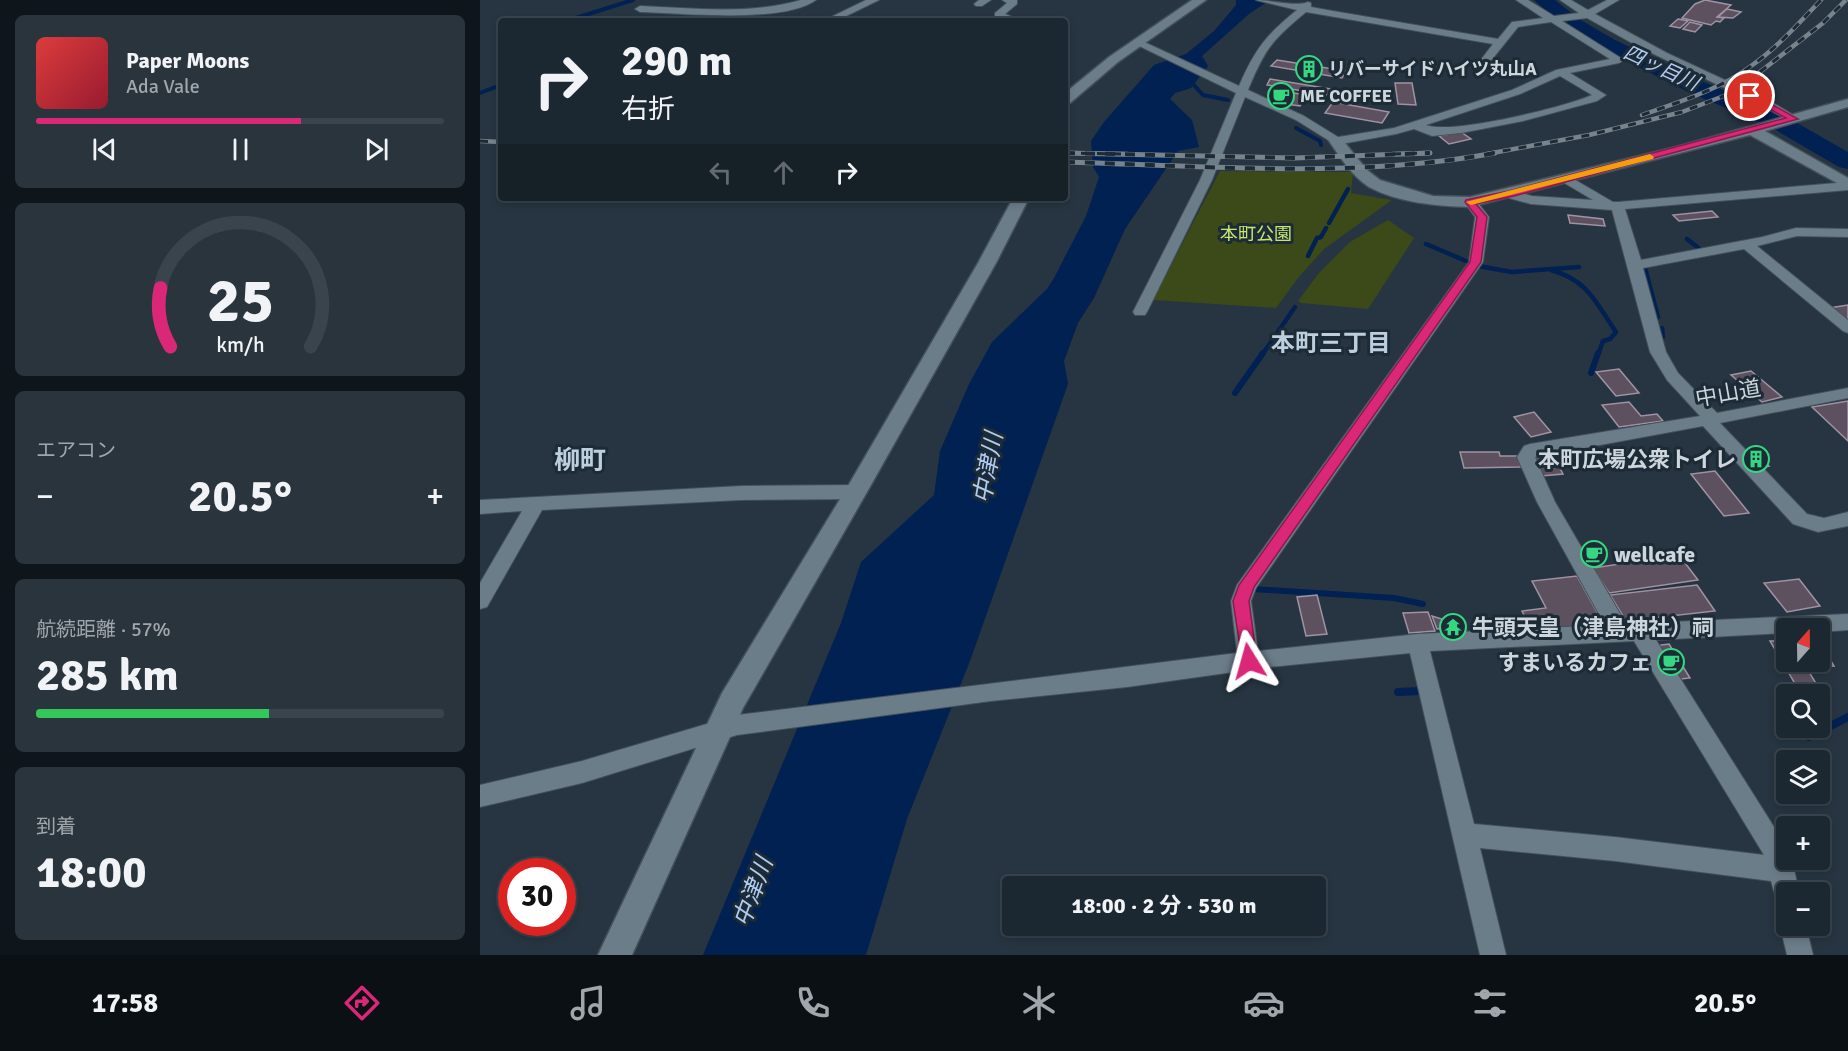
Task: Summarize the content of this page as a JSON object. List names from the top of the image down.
{
  "streets": {
    "street": ["中山道"]
  },
  "districts": ["本町三丁目", "柳町"],
  "water": ["四ッ目川", "中津川"],
  "parks": ["本町公園"],
  "places": {
    "building": ["リバーサイドハイツ丸山A", "本町広場公衆トイレ"],
    "cafe": ["ME COFFEE", "wellcafe", "すまいるカフェ"],
    "temple": ["牛頭天皇（津島神社）祠"]
  },
  "north": "top",
  "page": {
    "turn": ["290 m", "右折"],
    "song": ["Paper Moons", "Ada Vale"],
    "tile": [
      "エアコン",
      ["航続距離 · 57%", "285 km"],
      ["到着", "18:00"]
    ],
    "heat": ["−", "20.5°", "+"],
    "map_buttons": ["+", "−"],
    "limit": "30",
    "trip": "18:00 · 2 分 · 530 m",
    "tabs": ["17:58", "20.5°"],
    "gauge": ["25", "km/h"]
  }
}
